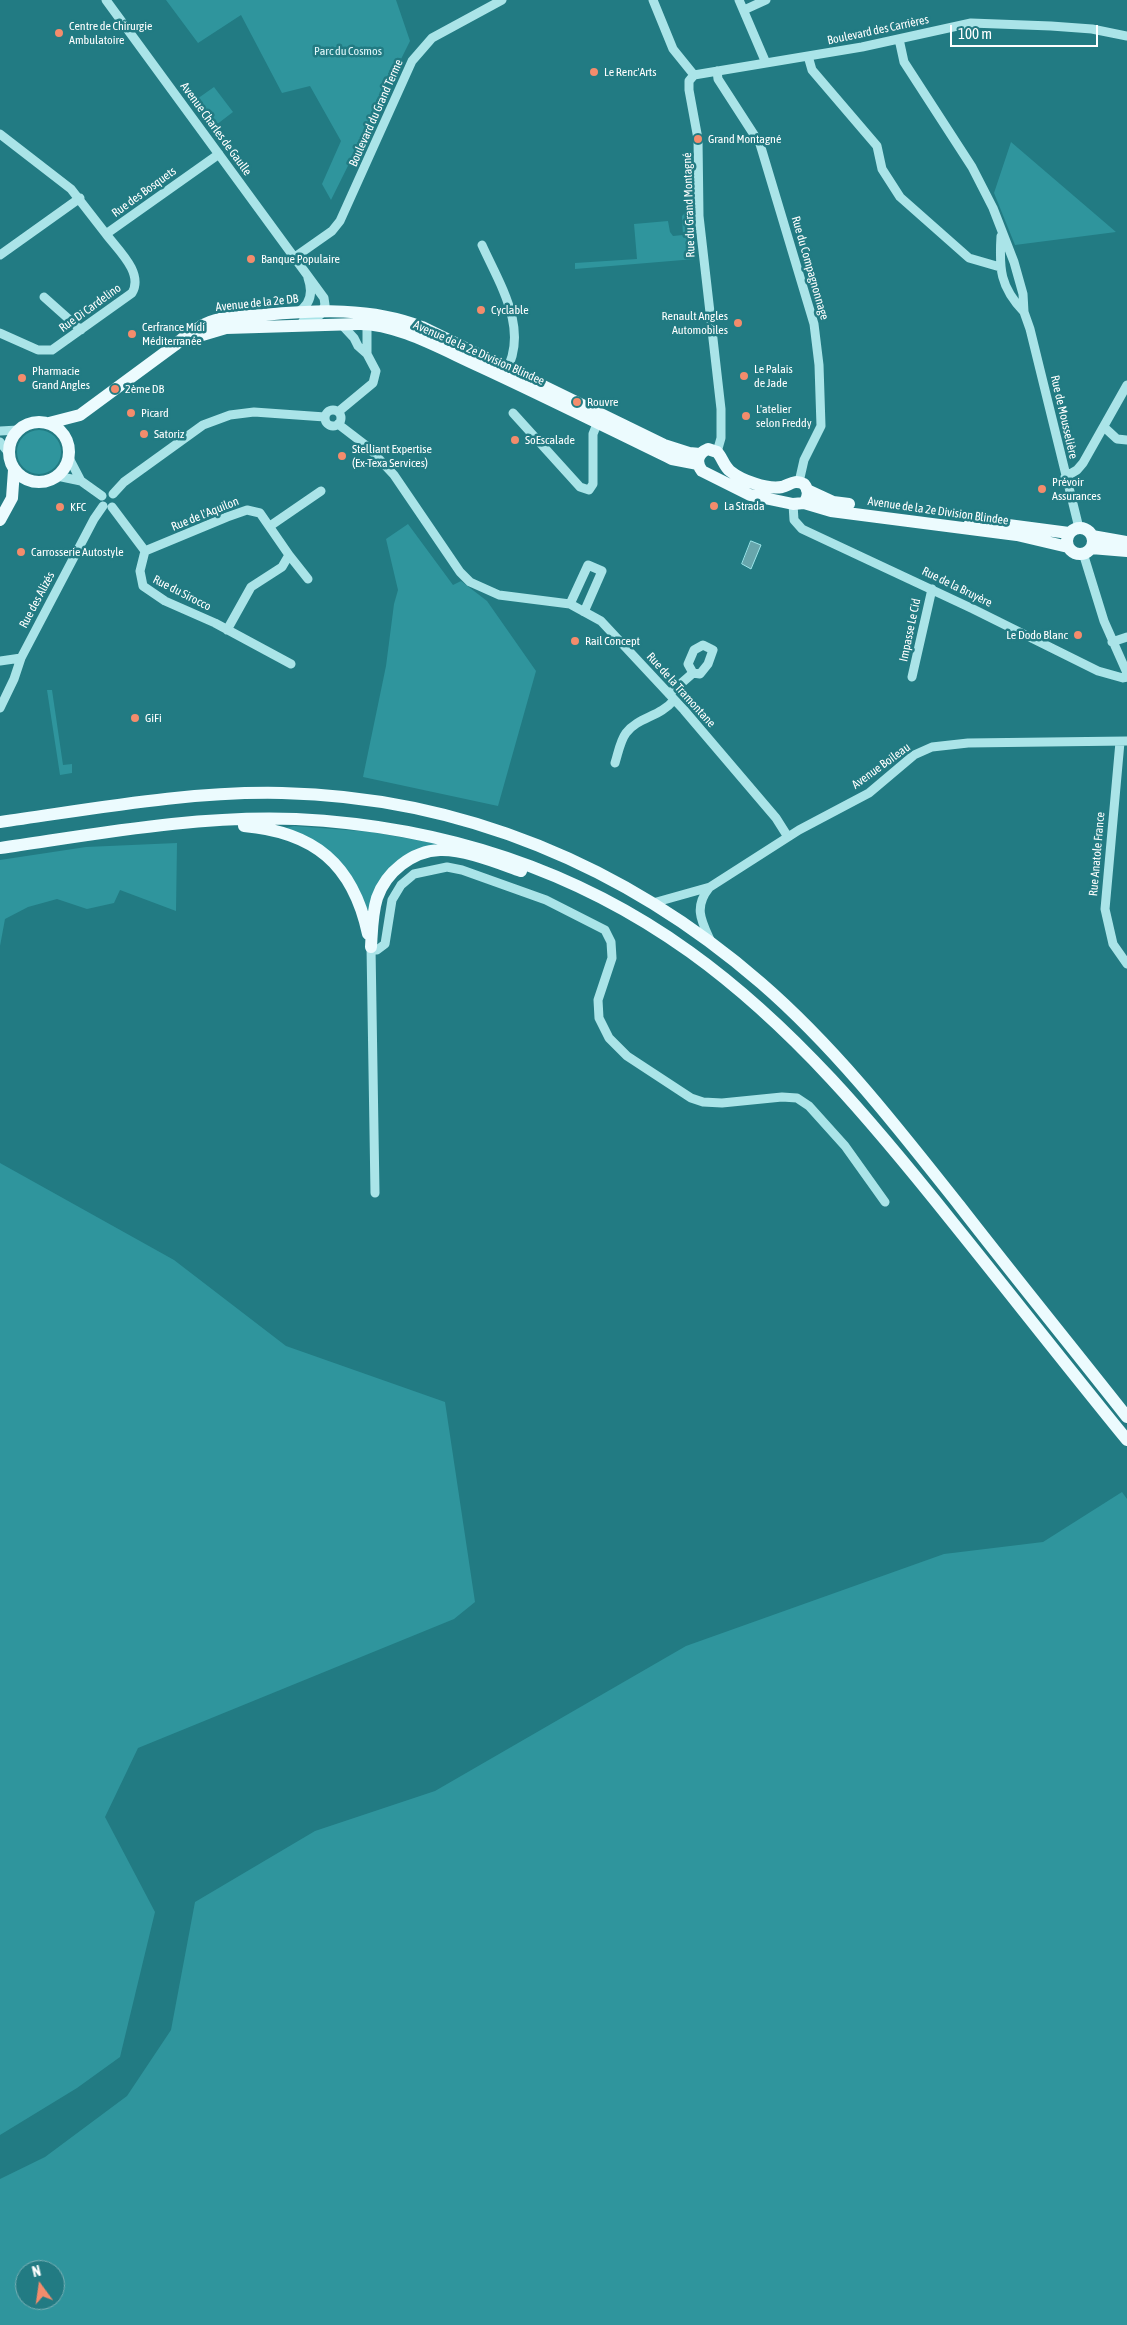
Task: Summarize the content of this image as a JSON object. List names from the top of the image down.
{
  "streets": {
    "main road": ["Avenue de la 2e DB", "Avenue de la 2e Division Blindee"],
    "street": [
      "Boulevard des Carrières",
      "Boulevard du Grand Terme",
      "Avenue Charles de Gaulle",
      "Rue des Bosquets",
      "Rue du Grand Montagné",
      "Rue du Compagnonnage",
      "Rue Di Cardelino",
      "Rue de Mousselière",
      "Rue de l'Aquilon",
      "Rue de la Bruyère",
      "Rue du Sirocco",
      "Rue des Alizés",
      "Impasse Le Cid",
      "Rue de la Tramontane",
      "Avenue Boileau",
      "Rue Anatole France"
    ]
  },
  "crossings": [
    ["Boulevard des Carrières", "Rue du Grand Montagné"],
    ["Boulevard des Carrières", "Rue du Compagnonnage"],
    ["Boulevard des Carrières", "Rue de Mousselière"],
    ["Boulevard du Grand Terme", "Avenue Charles de Gaulle"],
    ["Avenue Charles de Gaulle", "Rue des Bosquets"],
    ["Avenue Charles de Gaulle", "Avenue de la 2e DB"],
    ["Avenue Charles de Gaulle", "Avenue de la 2e Division Blindee"],
    ["Rue des Bosquets", "Rue Di Cardelino"],
    ["Rue du Compagnonnage", "Avenue de la 2e Division Blindee"],
    ["Avenue de la 2e DB", "Avenue de la 2e Division Blindee"],
    ["Avenue de la 2e Division Blindee", "Rue de Mousselière"],
    ["Avenue de la 2e Division Blindee", "Rue de la Bruyère"],
    ["Rue de l'Aquilon", "Rue du Sirocco"],
    ["Rue de la Bruyère", "Impasse Le Cid"],
    ["Rue de la Tramontane", "Avenue Boileau"],
    ["Avenue Boileau", "Rue Anatole France"]
  ],
  "parks": ["Parc du Cosmos"],
  "places": [
    "Centre de Chirurgie Ambulatoire",
    "Le Renc'Arts",
    "Grand Montagné",
    "Banque Populaire",
    "Cyclable",
    "Renault Angles Automobiles",
    "Cerfrance Midi Méditerranée",
    "Le Palais de Jade",
    "Pharmacie Grand Angles",
    "2ème DB",
    "Rouvre",
    "Picard",
    "L'atelier selon Freddy",
    "Satoriz",
    "SoEscalade",
    "Stelliant Expertise (Ex-Texa Services)",
    "Prévoir Assurances",
    "La Strada",
    "KFC",
    "Carrosserie Autostyle",
    "Le Dodo Blanc",
    "Rail Concept",
    "GiFi"
  ],
  "scale_bar": "100 m",
  "north": "top"
}
